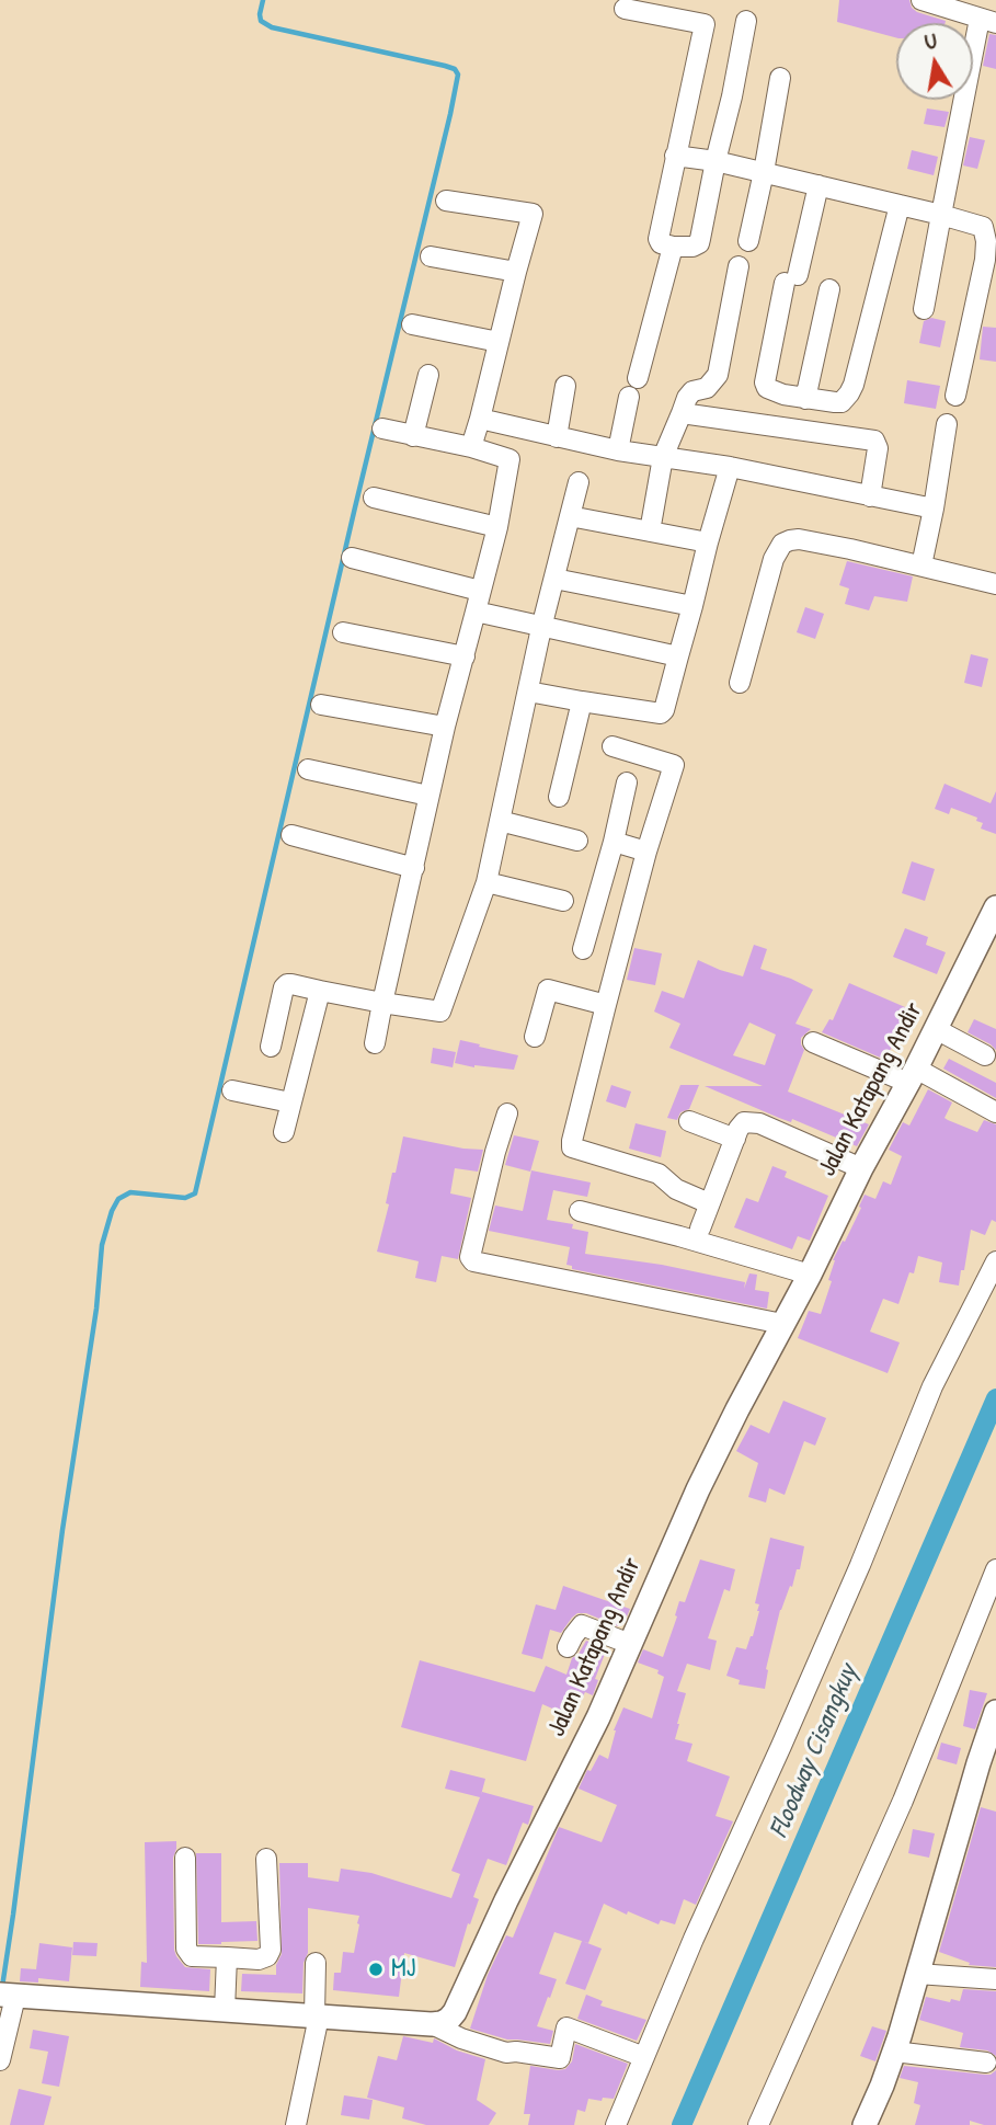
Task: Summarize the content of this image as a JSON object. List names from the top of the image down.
{
  "streets": {
    "street": ["Jalan Katapang Andir"]
  },
  "water": ["Floodway Cisangkuy"],
  "places": ["MJ"],
  "north": "top"
}
